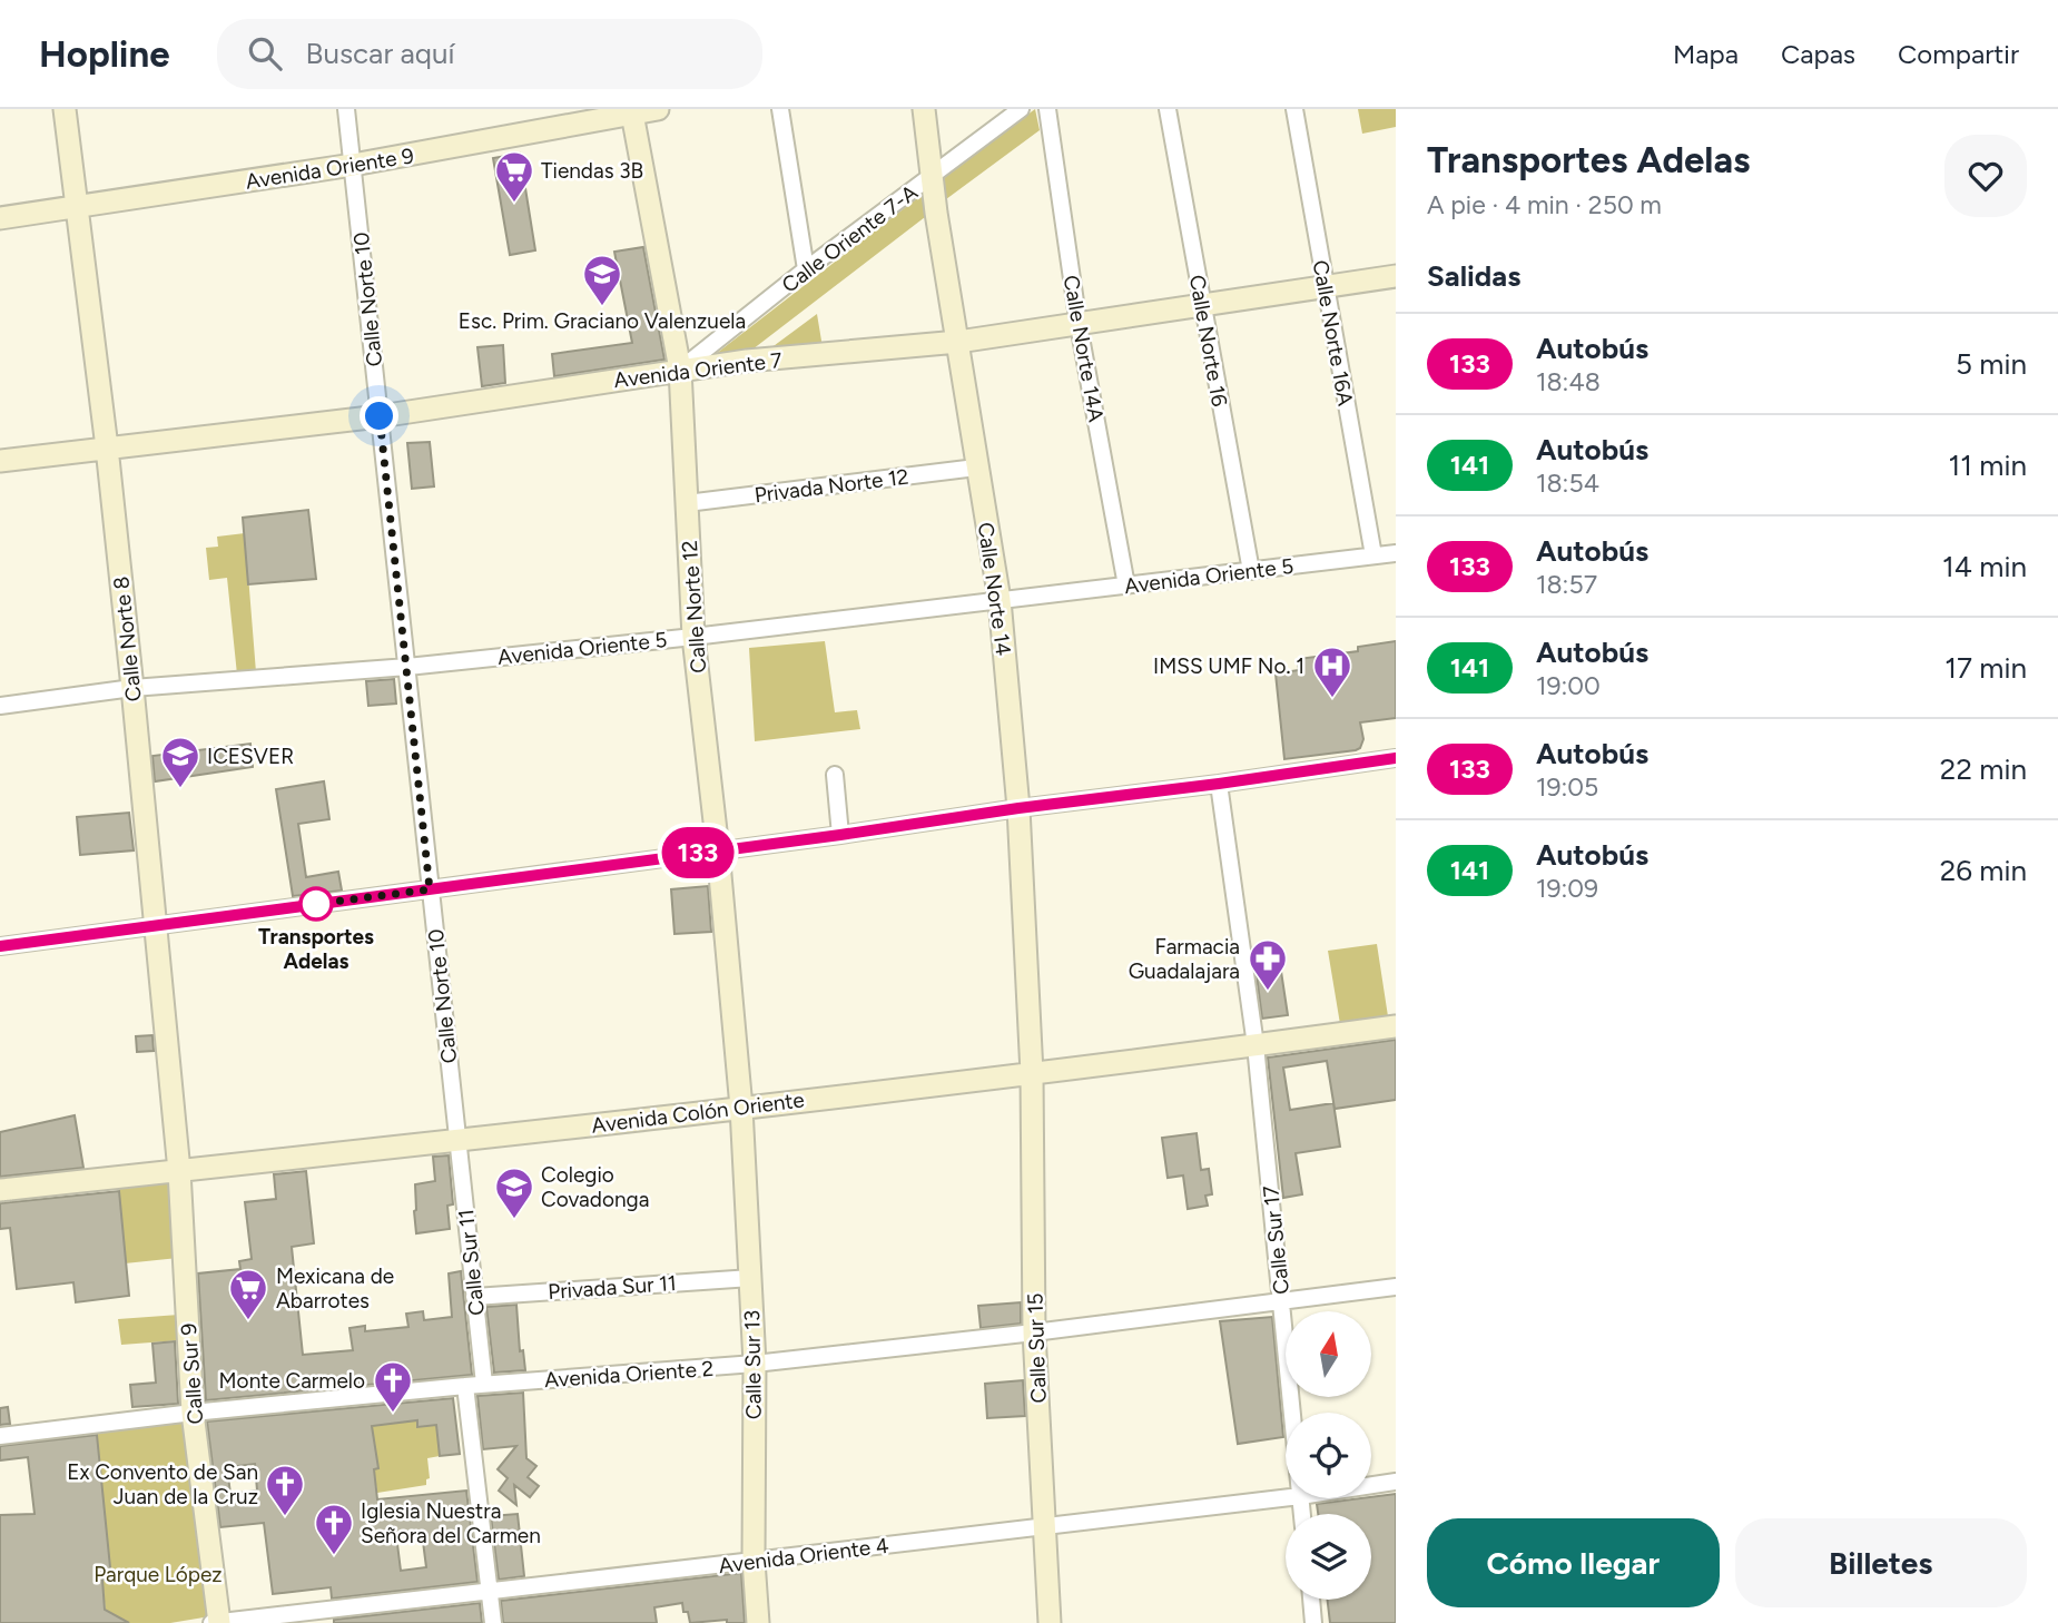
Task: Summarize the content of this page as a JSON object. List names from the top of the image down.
{
  "streets": {
    "street": [
      "Avenida Oriente 9",
      "Calle Oriente 7-A",
      "Calle Norte 10",
      "Calle Norte 16A",
      "Calle Norte 16",
      "Calle Norte 14A",
      "Avenida Oriente 7",
      "Privada Norte 12",
      "Avenida Oriente 5",
      "Calle Norte 14",
      "Calle Norte 12",
      "Calle Norte 8",
      "Avenida Colón Oriente",
      "Calle Sur 17",
      "Calle Sur 11",
      "Privada Sur 11",
      "Calle Sur 15",
      "Calle Sur 13",
      "Calle Sur 9",
      "Avenida Oriente 2",
      "Avenida Oriente 4"
    ]
  },
  "crossings": [
    ["Avenida Oriente 9", "Calle Norte 10"],
    ["Avenida Oriente 9", "Calle Norte 12"],
    ["Avenida Oriente 9", "Calle Norte 8"],
    ["Calle Oriente 7-A", "Avenida Oriente 7"],
    ["Calle Oriente 7-A", "Calle Norte 14"],
    ["Calle Oriente 7-A", "Calle Norte 12"],
    ["Calle Norte 10", "Avenida Oriente 7"],
    ["Calle Norte 10", "Avenida Oriente 5"],
    ["Calle Norte 10", "Avenida Colón Oriente"],
    ["Calle Norte 10", "Calle Sur 11"],
    ["Calle Norte 16A", "Avenida Oriente 7"],
    ["Calle Norte 16A", "Avenida Oriente 5"],
    ["Calle Norte 16", "Avenida Oriente 7"],
    ["Calle Norte 16", "Avenida Oriente 5"],
    ["Calle Norte 14A", "Avenida Oriente 7"],
    ["Calle Norte 14A", "Avenida Oriente 5"],
    ["Avenida Oriente 7", "Calle Norte 14"],
    ["Avenida Oriente 7", "Calle Norte 12"],
    ["Avenida Oriente 7", "Calle Norte 8"],
    ["Privada Norte 12", "Calle Norte 14"],
    ["Privada Norte 12", "Calle Norte 12"],
    ["Avenida Oriente 5", "Calle Norte 14"],
    ["Avenida Oriente 5", "Calle Norte 12"],
    ["Avenida Oriente 5", "Calle Norte 8"],
    ["Calle Norte 14", "Avenida Colón Oriente"],
    ["Calle Norte 14", "Calle Sur 15"],
    ["Calle Norte 12", "Avenida Colón Oriente"],
    ["Calle Norte 12", "Calle Sur 13"],
    ["Calle Norte 8", "Avenida Colón Oriente"],
    ["Calle Norte 8", "Calle Sur 9"],
    ["Avenida Colón Oriente", "Calle Sur 17"],
    ["Avenida Colón Oriente", "Calle Sur 11"],
    ["Avenida Colón Oriente", "Calle Sur 15"],
    ["Avenida Colón Oriente", "Calle Sur 13"],
    ["Avenida Colón Oriente", "Calle Sur 9"],
    ["Calle Sur 17", "Avenida Oriente 2"],
    ["Calle Sur 11", "Privada Sur 11"],
    ["Calle Sur 11", "Avenida Oriente 2"],
    ["Privada Sur 11", "Calle Sur 13"],
    ["Calle Sur 15", "Avenida Oriente 2"],
    ["Calle Sur 15", "Avenida Oriente 4"],
    ["Calle Sur 13", "Avenida Oriente 2"],
    ["Calle Sur 13", "Avenida Oriente 4"],
    ["Calle Sur 9", "Avenida Oriente 2"],
    ["Calle Sur 9", "Avenida Oriente 4"]
  ],
  "parks": ["Parque López"],
  "places": {
    "supermarket": ["Tiendas 3B", "Mexicana de Abarrotes"],
    "school or university": ["Esc. Prim. Graciano Valenzuela", "ICESVER", "Colegio Covadonga"],
    "hospital": ["IMSS UMF No. 1"],
    "other": ["Transportes Adelas"],
    "pharmacy": ["Farmacia Guadalajara"],
    "church": ["Monte Carmelo", "Ex Convento de San Juan de la Cruz", "Iglesia Nuestra Señora del Carmen"]
  },
  "lines": ["bus line 133"],
  "north": "top",
  "page": {
    "header": "Hopline",
    "search": "Buscar aquí",
    "nav": ["Mapa", "Capas", "Compartir"],
    "on_map": "133",
    "heading": [
      ["Transportes Adelas", "A pie · 4 min · 250 m"],
      "Salidas"
    ],
    "list": [
      {
        "mark": "133",
        "name": "Autobús",
        "note": "18:48",
        "value": "5 min"
      },
      {
        "mark": "141",
        "name": "Autobús",
        "note": "18:54",
        "value": "11 min"
      },
      {
        "mark": "133",
        "name": "Autobús",
        "note": "18:57",
        "value": "14 min"
      },
      {
        "mark": "141",
        "name": "Autobús",
        "note": "19:00",
        "value": "17 min"
      },
      {
        "mark": "133",
        "name": "Autobús",
        "note": "19:05",
        "value": "22 min"
      },
      {
        "mark": "141",
        "name": "Autobús",
        "note": "19:09",
        "value": "26 min"
      }
    ],
    "buttons": ["Cómo llegar", "Billetes"]
  }
}
